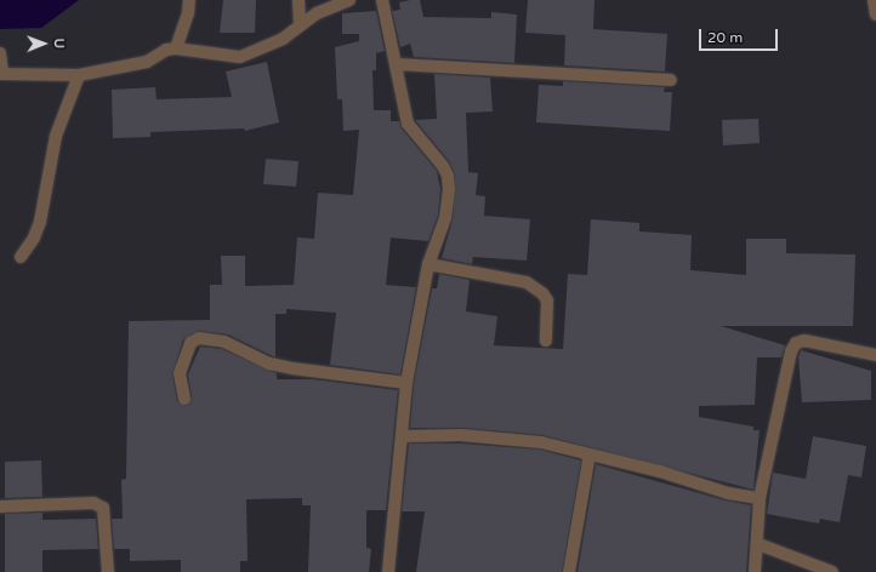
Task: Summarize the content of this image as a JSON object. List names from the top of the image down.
{
  "scale_bar": "20 m",
  "north": "right"
}
